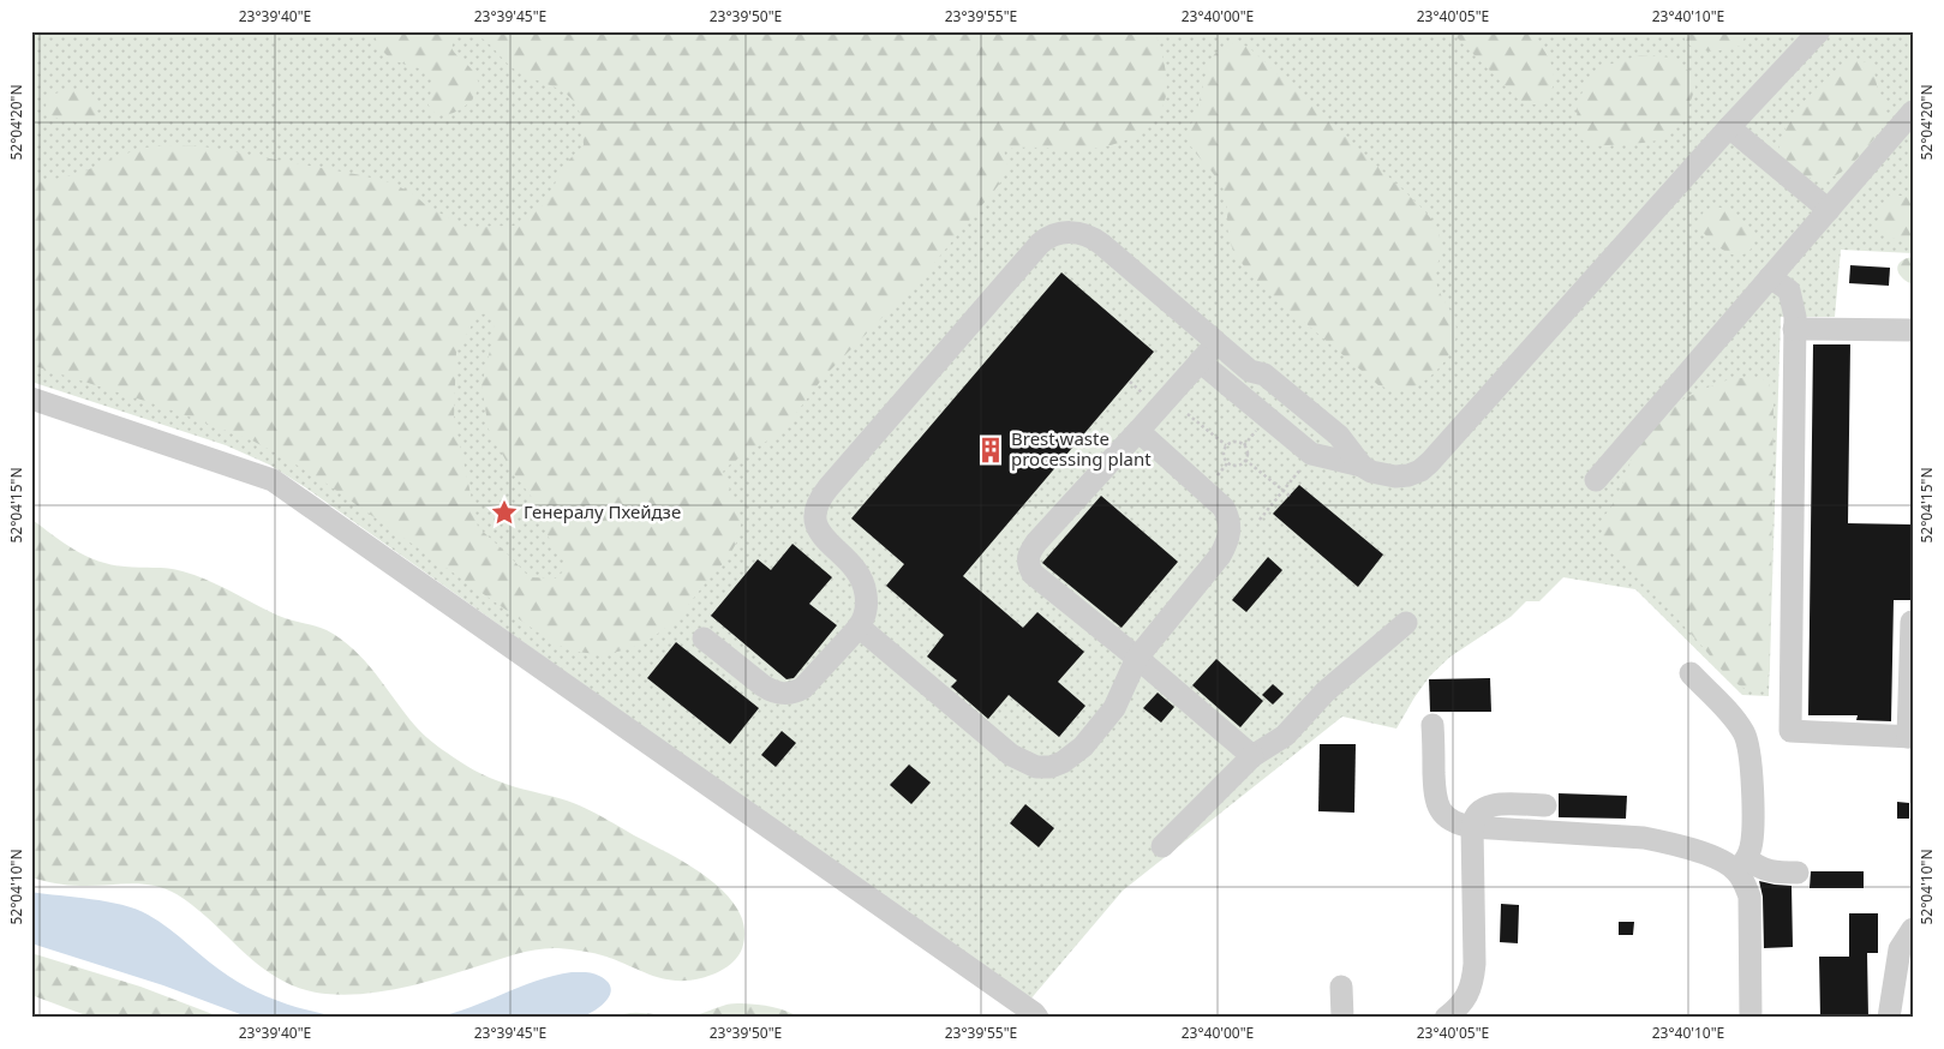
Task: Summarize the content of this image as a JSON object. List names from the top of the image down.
{
  "places": {
    "building": ["Brest waste processing plant"],
    "place": ["Генералу Пхейдзе"]
  },
  "coordinates": [
    "23°39'40\"E",
    "23°39'45\"E",
    "23°39'50\"E",
    "23°39'55\"E",
    "23°40'00\"E",
    "23°40'05\"E",
    "23°40'10\"E",
    "52°04'20\"N",
    "52°04'15\"N",
    "52°04'10\"N"
  ]
}
